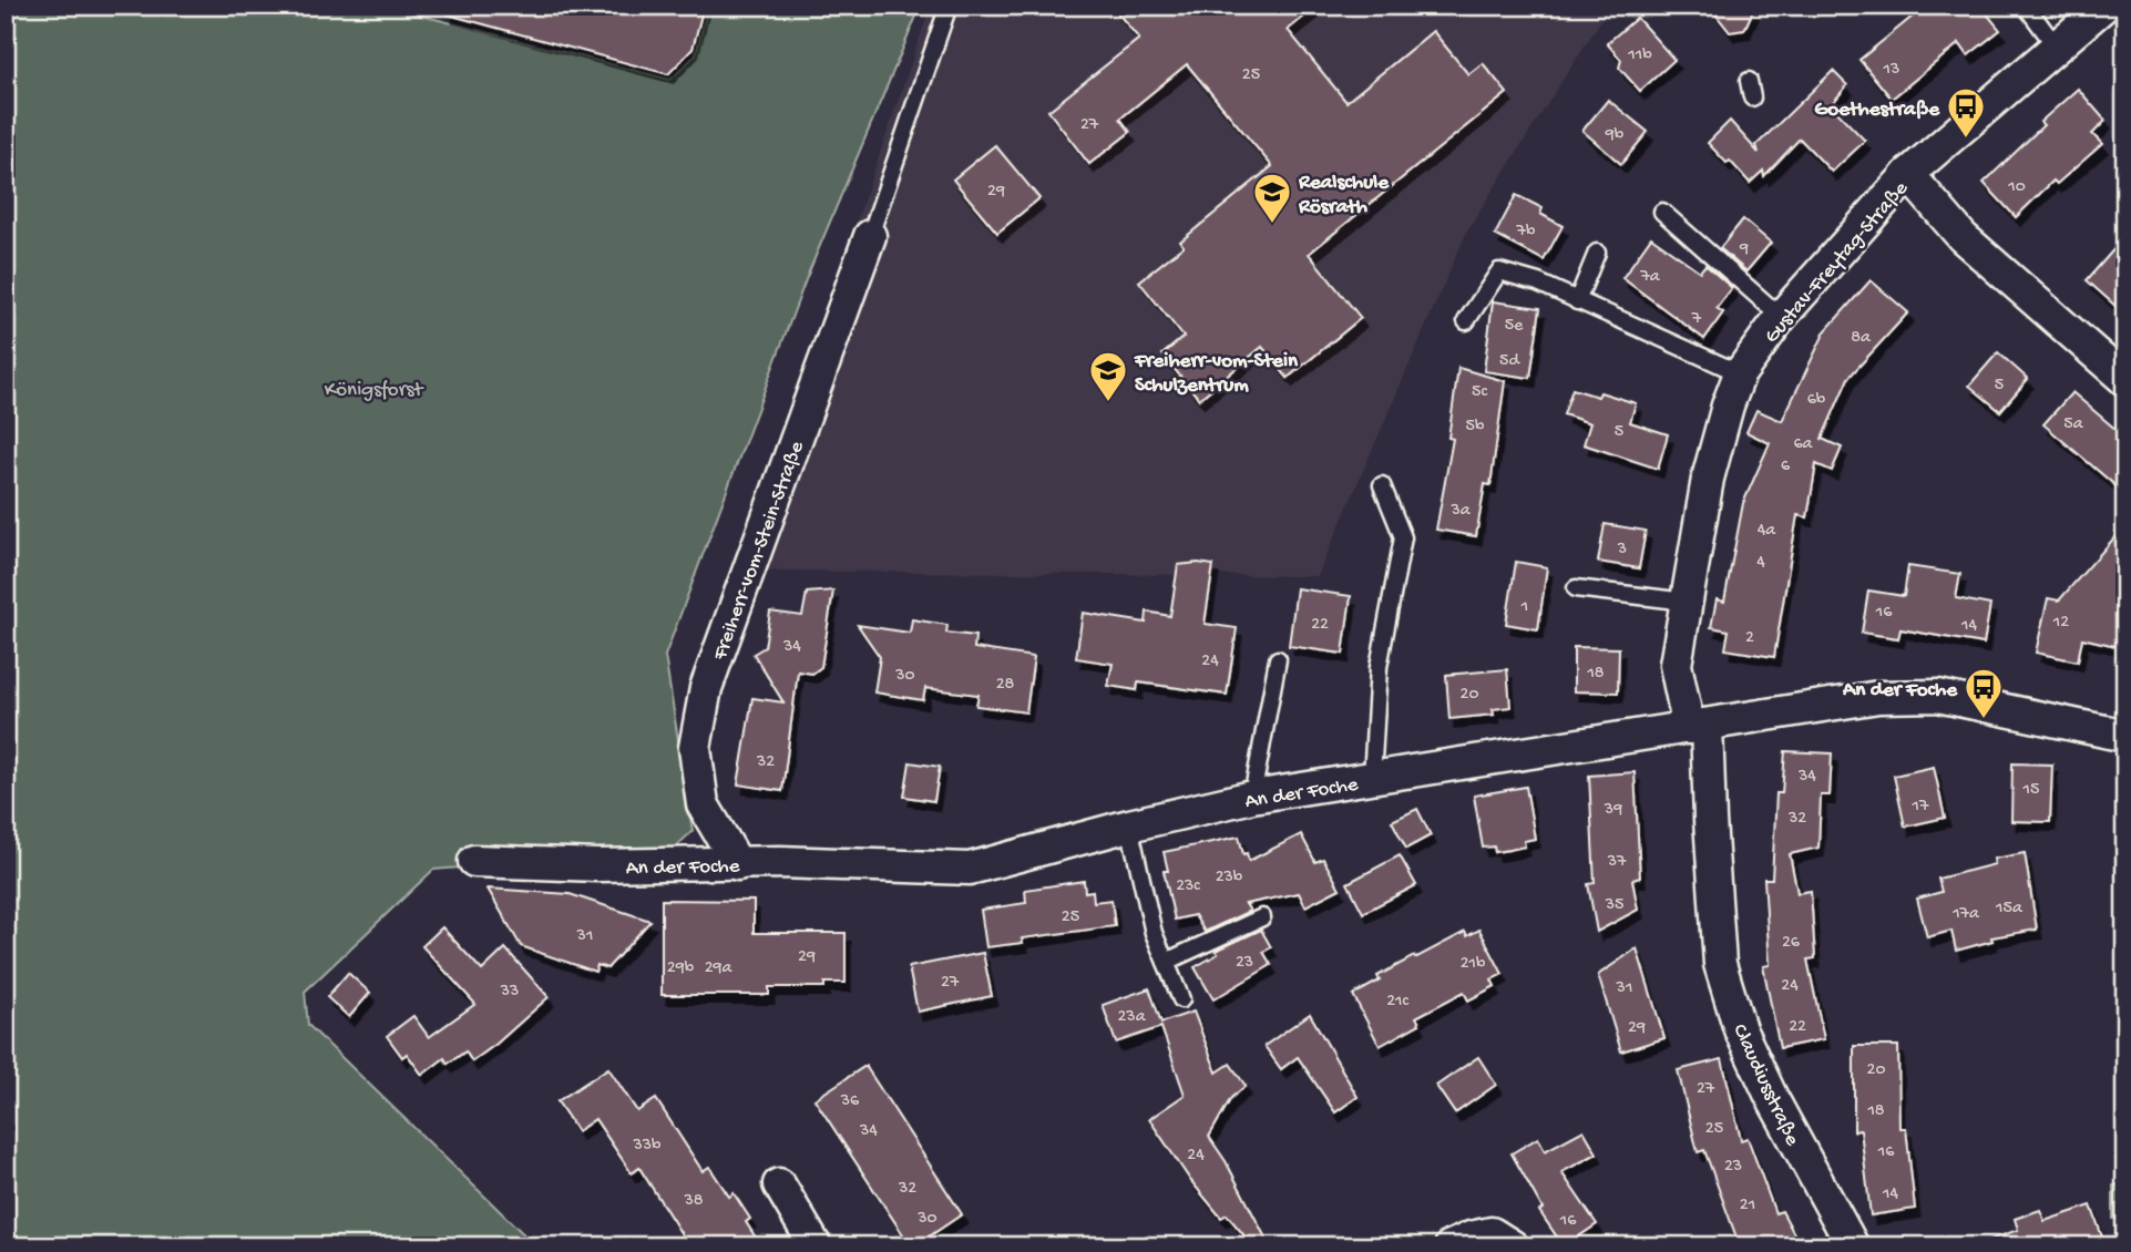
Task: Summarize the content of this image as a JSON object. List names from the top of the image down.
{
  "streets": {
    "street": [
      "Gustav-Freytag-Straße",
      "Freiherr-vom-Stein-Straße",
      "An der Foche",
      "Claudiusstraße"
    ]
  },
  "crossings": [
    ["Gustav-Freytag-Straße", "An der Foche"],
    ["Gustav-Freytag-Straße", "Claudiusstraße"],
    ["Freiherr-vom-Stein-Straße", "An der Foche"],
    ["An der Foche", "Claudiusstraße"]
  ],
  "parks": ["Königsforst"],
  "places": {
    "bus stop": ["Goethestraße", "An der Foche"],
    "school or university": ["Realschule Rösrath", "Freiherr-vom-Stein Schulzentrum"]
  },
  "house_numbers": [
    "11b",
    "13",
    "25",
    "27",
    "9b",
    "10",
    "29",
    "7b",
    "9",
    "7a",
    "7",
    "5e",
    "8a",
    "5d",
    "5",
    "5c",
    "6b",
    "5a",
    "5b",
    "5",
    "6a",
    "6",
    "3a",
    "4a",
    "3",
    "4",
    "1",
    "16",
    "12",
    "22",
    "14",
    "2",
    "34",
    "24",
    "18",
    "30",
    "28",
    "20",
    "32",
    "34",
    "15",
    "17",
    "39",
    "32",
    "37",
    "23b",
    "23c",
    "35",
    "15a",
    "17a",
    "25",
    "31",
    "26",
    "29",
    "23",
    "21b",
    "29b",
    "29a",
    "27",
    "24",
    "31",
    "33",
    "21c",
    "23a",
    "22",
    "29",
    "20",
    "27",
    "36",
    "18",
    "25",
    "34",
    "33b",
    "16",
    "24",
    "23",
    "32",
    "14",
    "38",
    "21",
    "30",
    "16"
  ]
}
